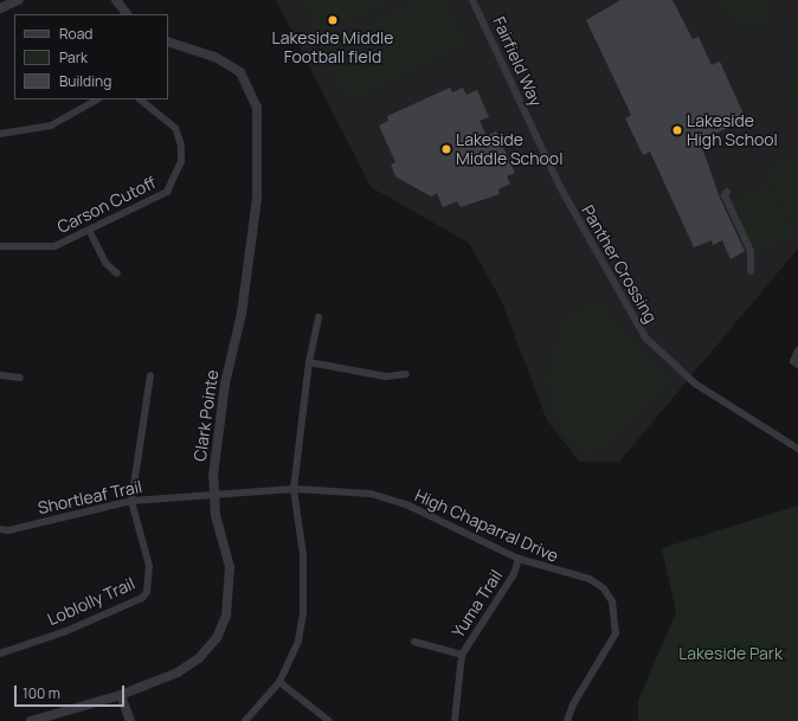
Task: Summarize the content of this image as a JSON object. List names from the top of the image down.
{
  "streets": {
    "street": [
      "Fairfield Way",
      "Carson Cutoff",
      "Panther Crossing",
      "Clark Pointe",
      "Shortleaf Trail",
      "High Chaparral Drive",
      "Loblolly Trail",
      "Yuma Trail"
    ]
  },
  "crossings": [
    ["Fairfield Way", "Panther Crossing"],
    ["Clark Pointe", "Shortleaf Trail"],
    ["Clark Pointe", "High Chaparral Drive"],
    ["Shortleaf Trail", "High Chaparral Drive"],
    ["Shortleaf Trail", "Loblolly Trail"],
    ["High Chaparral Drive", "Yuma Trail"]
  ],
  "parks": ["Lakeside Park"],
  "places": ["Lakeside Middle Football field", "Lakeside High School", "Lakeside Middle School"],
  "legend": ["Road", "Park", "Building"],
  "scale_bar": "100 m"
}
